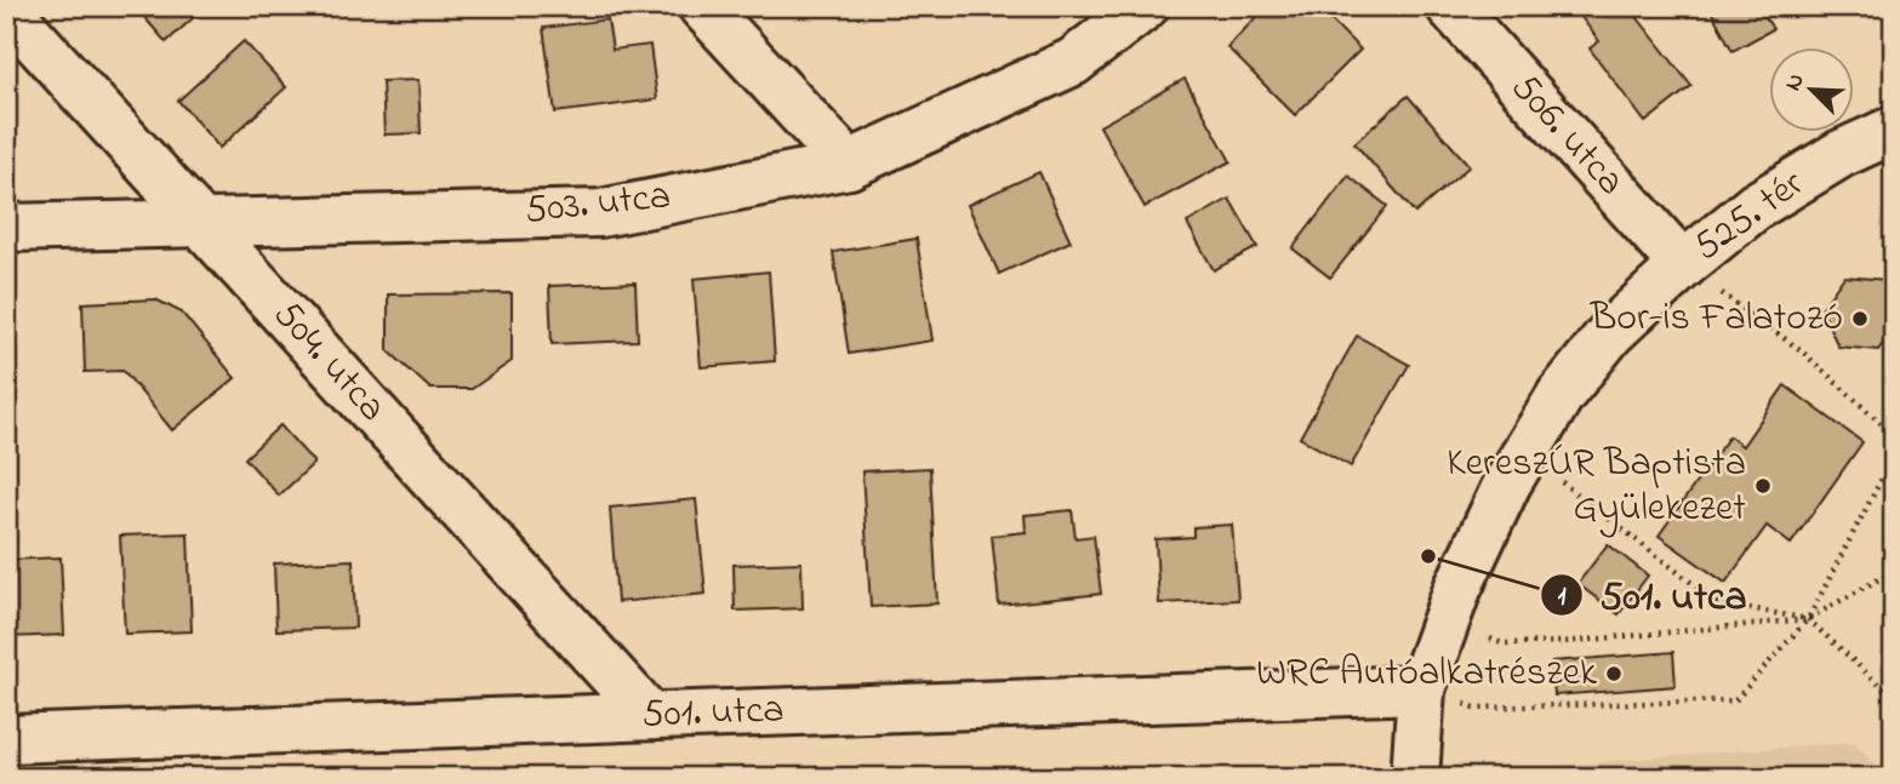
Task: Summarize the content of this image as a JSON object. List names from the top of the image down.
{
  "streets": {
    "street": [
      "506. utca",
      "503. utca",
      "525. tér",
      "504. utca",
      "501. utca"
    ]
  },
  "crossings": [
    ["506. utca", "525. tér"],
    ["503. utca", "504. utca"],
    ["525. tér", "501. utca"],
    ["504. utca", "501. utca"]
  ],
  "places": [
    "Bor-is Falatozó",
    "KereszÚR Baptista Gyülekezet",
    "501. utca",
    "WRC Autóalkatrészek"
  ],
  "north": "top left"
}
